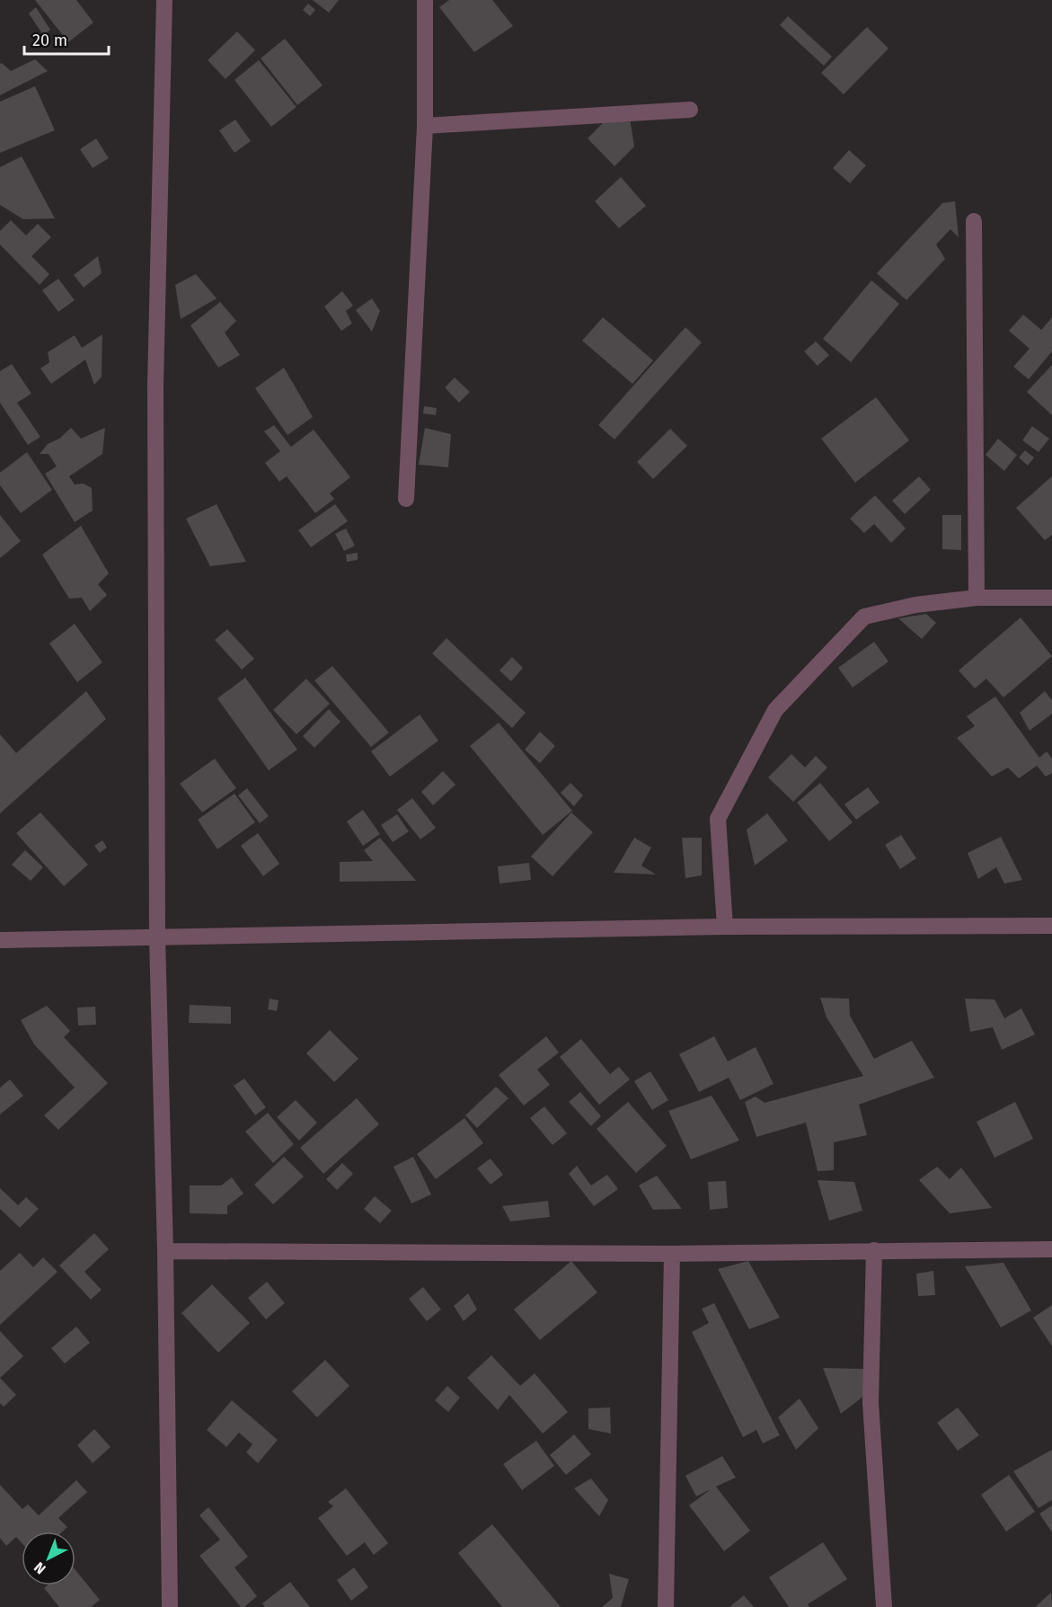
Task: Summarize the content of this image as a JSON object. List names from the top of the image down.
{
  "scale_bar": "20 m",
  "north": "bottom left"
}
